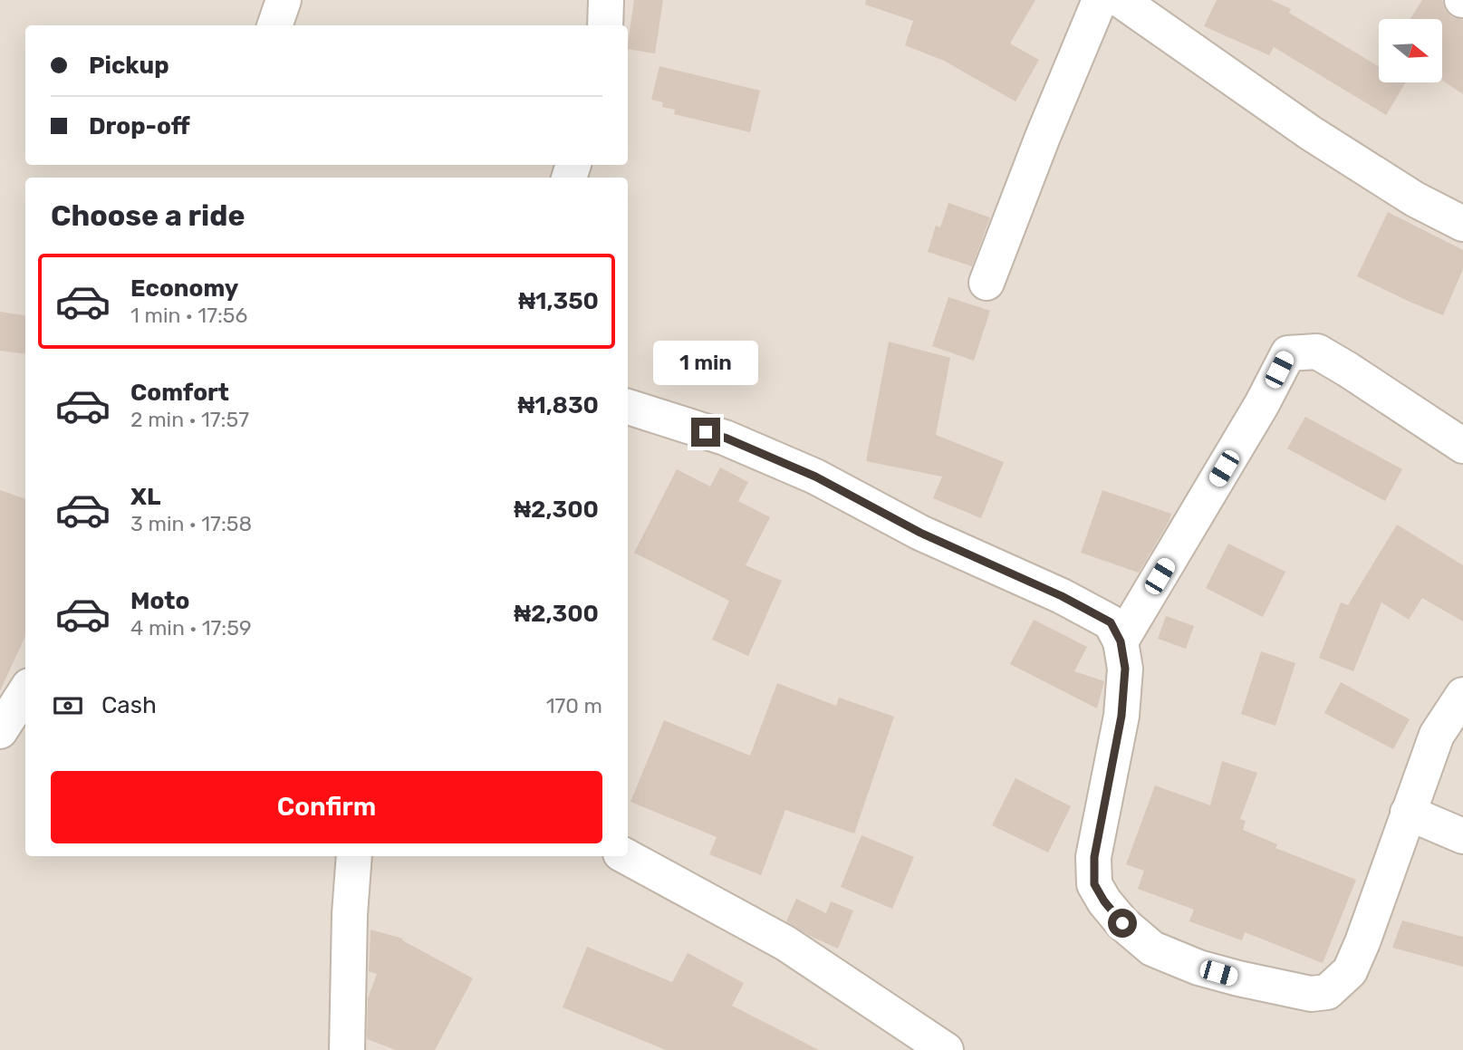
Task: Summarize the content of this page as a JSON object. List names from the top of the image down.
{
  "north": "right",
  "page": {
    "banner": ["Pickup", "Drop-off"],
    "heading": "Choose a ride",
    "list": [
      {
        "name": "Economy",
        "note": "1 min · 17:56",
        "value": "₦1,350"
      },
      {
        "name": "Comfort",
        "note": "2 min · 17:57",
        "value": "₦1,830"
      },
      {
        "name": "XL",
        "note": "3 min · 17:58",
        "value": "₦2,300"
      },
      {
        "name": "Moto",
        "note": "4 min · 17:59",
        "value": "₦2,300"
      }
    ],
    "bubble": "1 min",
    "pay": ["Cash", "170 m"],
    "buttons": "Confirm"
  }
}
